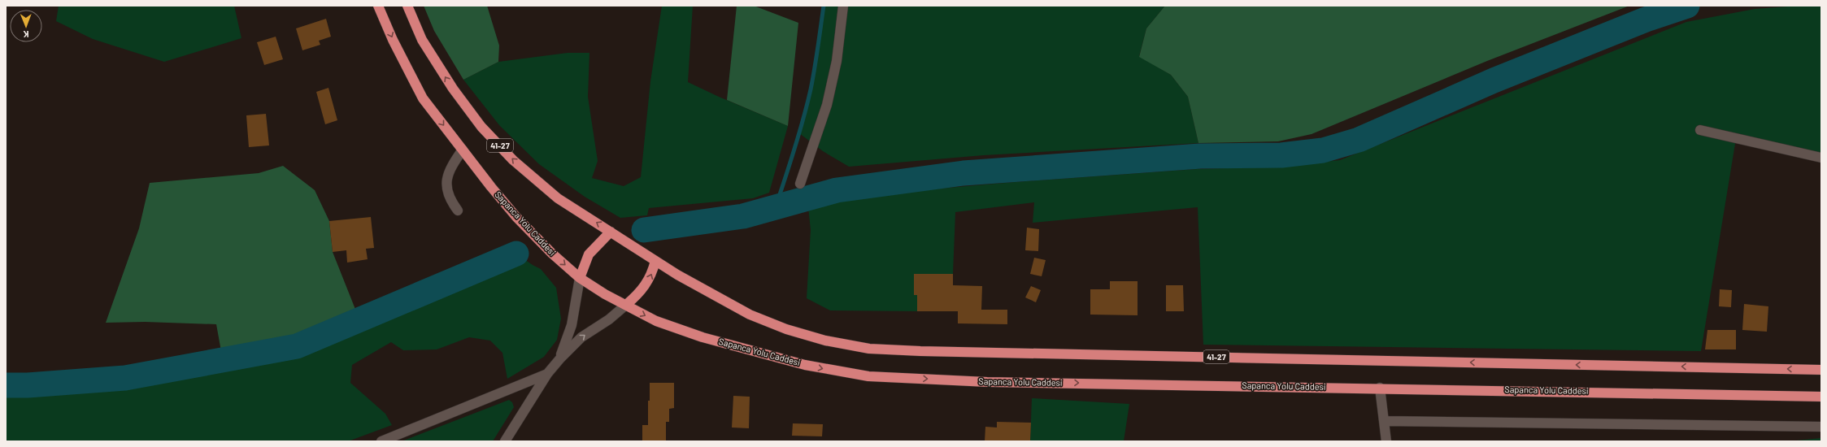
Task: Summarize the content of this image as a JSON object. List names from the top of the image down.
{
  "streets": {
    "highway": ["41-27", "Sapanca Yolu Caddesi"]
  },
  "north": "bottom"
}
